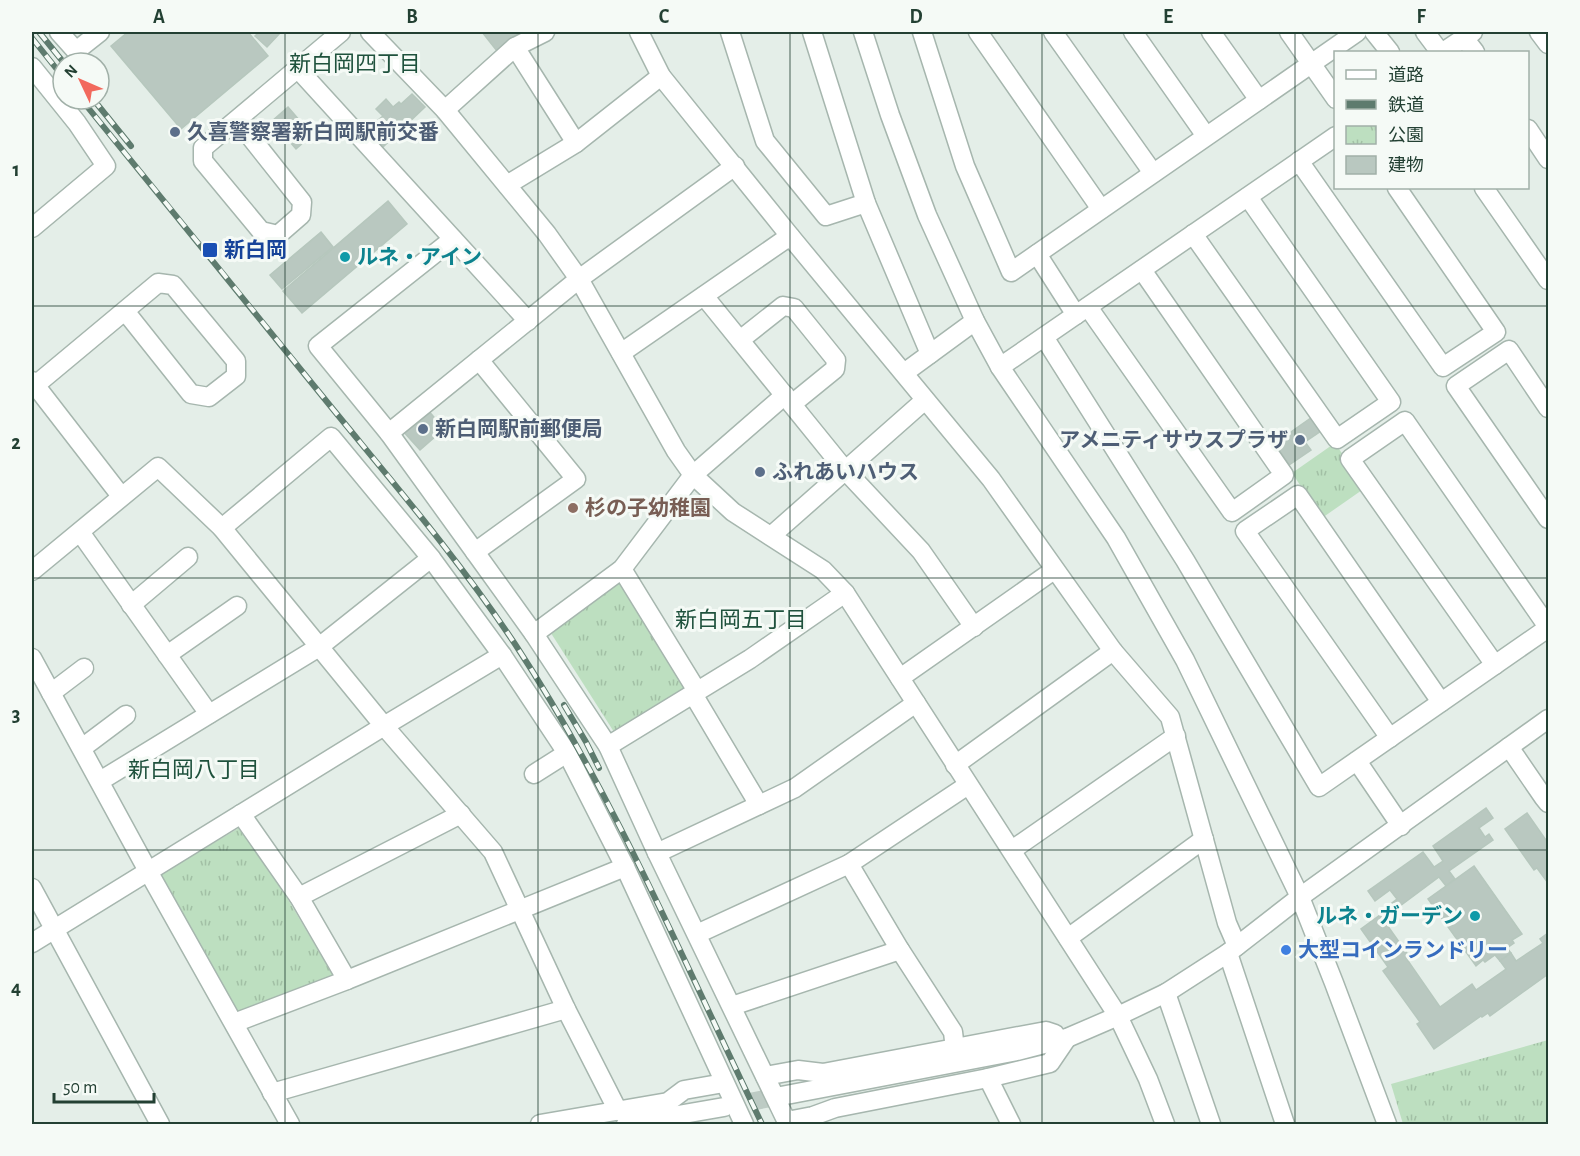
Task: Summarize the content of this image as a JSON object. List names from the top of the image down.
{
  "districts": ["新白岡四丁目", "新白岡五丁目", "新白岡八丁目"],
  "places": {
    "other": [
      "久喜警察署新白岡駅前交番",
      "ルネ・アイン",
      "新白岡駅前郵便局",
      "アメニティサウスプラザ",
      "ふれあいハウス",
      "杉の子幼稚園",
      "ルネ・ガーデン",
      "大型コインランドリー"
    ],
    "transit": ["新白岡"]
  },
  "legend": [
    "道路",
    "鉄道",
    "公園",
    "建物"
  ],
  "scale_bar": "50 m",
  "north": "top left",
  "grid": {
    "columns": [
      "A",
      "B",
      "C",
      "D",
      "E",
      "F"
    ],
    "rows": [
      "1",
      "2",
      "3",
      "4"
    ]
  }
}
